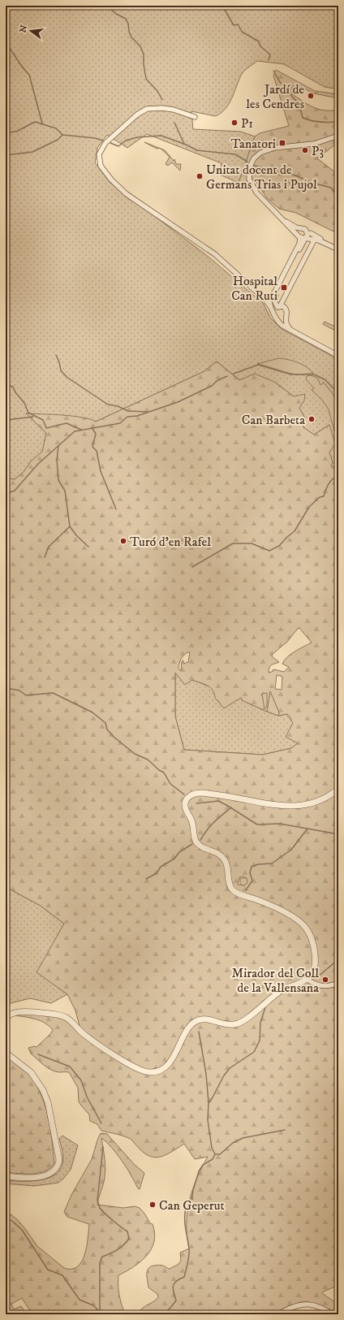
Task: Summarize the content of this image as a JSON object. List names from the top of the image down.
{
  "places": {
    "other": [
      "Jardí de les Cendres",
      "P1",
      "P3",
      "Unitat docent de Germans Trias i Pujol",
      "Can Barbeta",
      "Turó d'en Rafel",
      "Mirador del Coll de la Vallensana",
      "Can Geperut"
    ],
    "transit": ["Tanatori", "Hospital Can Ruti"]
  },
  "north": "left"
}
